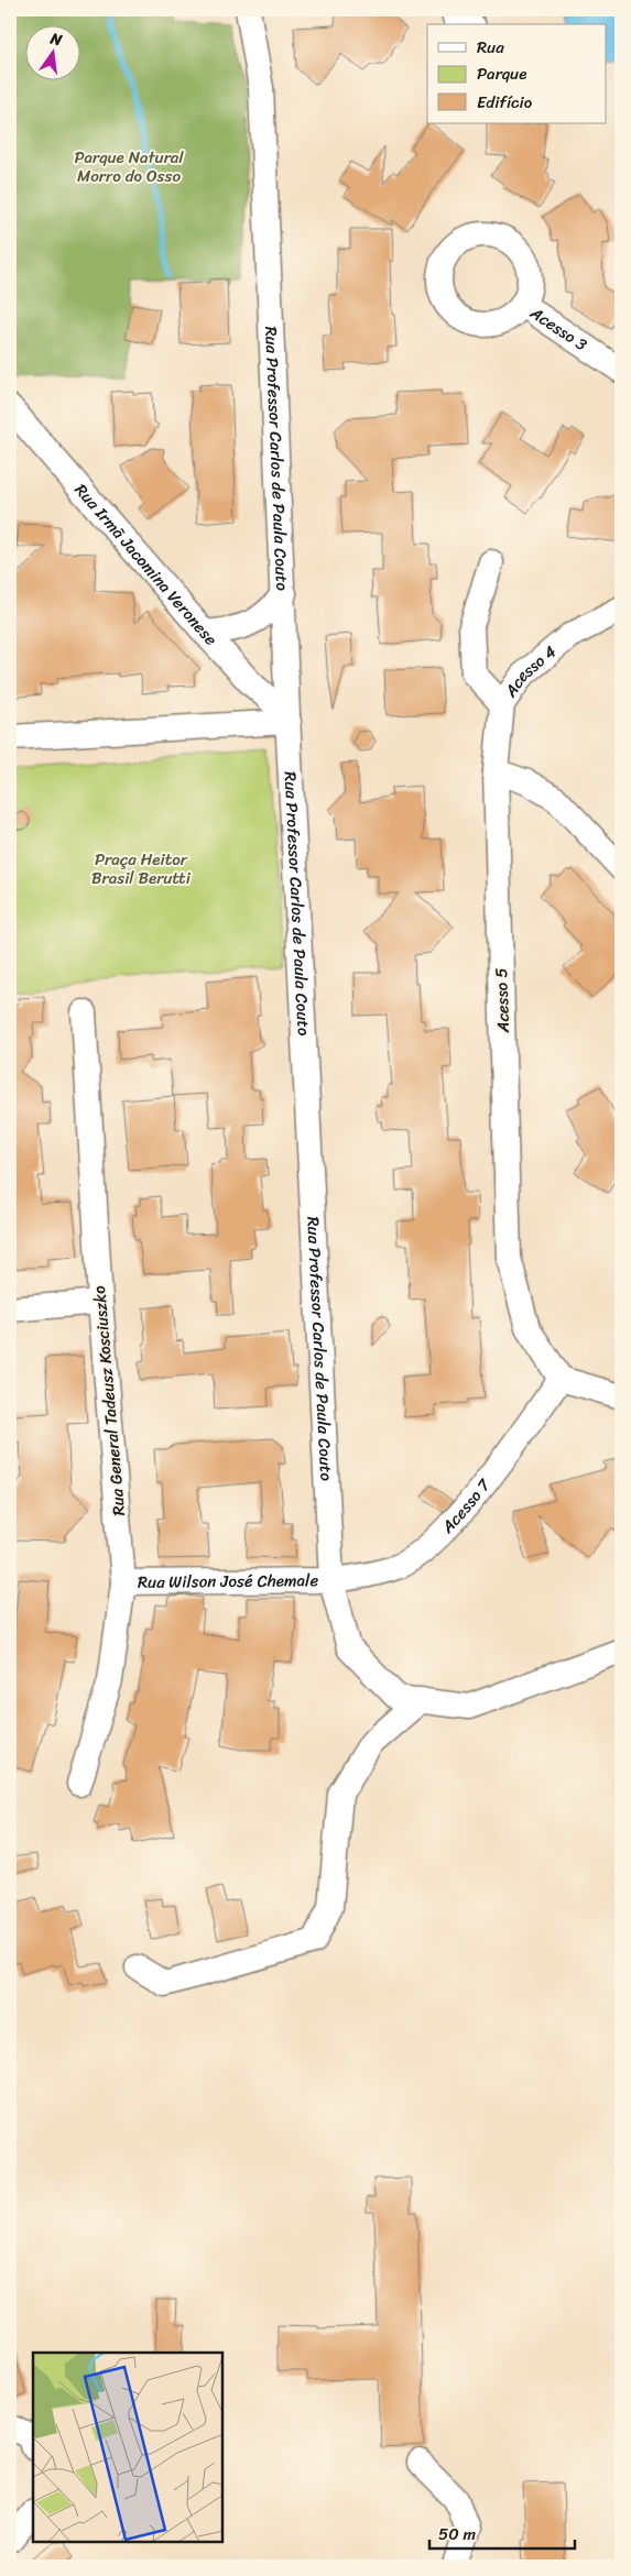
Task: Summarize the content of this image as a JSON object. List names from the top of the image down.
{
  "streets": {
    "street": [
      "Acesso 3",
      "Rua Professor Carlos de Paula Couto",
      "Rua Irmã Jacomina Veronese",
      "Acesso 4",
      "Acesso 5",
      "Rua General Tadeusz Kosciuszko",
      "Acesso 7",
      "Rua Wilson José Chemale"
    ]
  },
  "crossings": [
    ["Rua Professor Carlos de Paula Couto", "Rua Irmã Jacomina Veronese"],
    ["Rua Professor Carlos de Paula Couto", "Acesso 7"],
    ["Rua Professor Carlos de Paula Couto", "Rua Wilson José Chemale"],
    ["Acesso 4", "Acesso 5"],
    ["Acesso 5", "Acesso 7"],
    ["Rua General Tadeusz Kosciuszko", "Rua Wilson José Chemale"],
    ["Acesso 7", "Rua Wilson José Chemale"]
  ],
  "parks": ["Parque Natural Morro do Osso", "Praça Heitor Brasil Berutti"],
  "legend": ["Rua", "Parque", "Edifício"],
  "scale_bar": "50 m",
  "north": "top"
}
